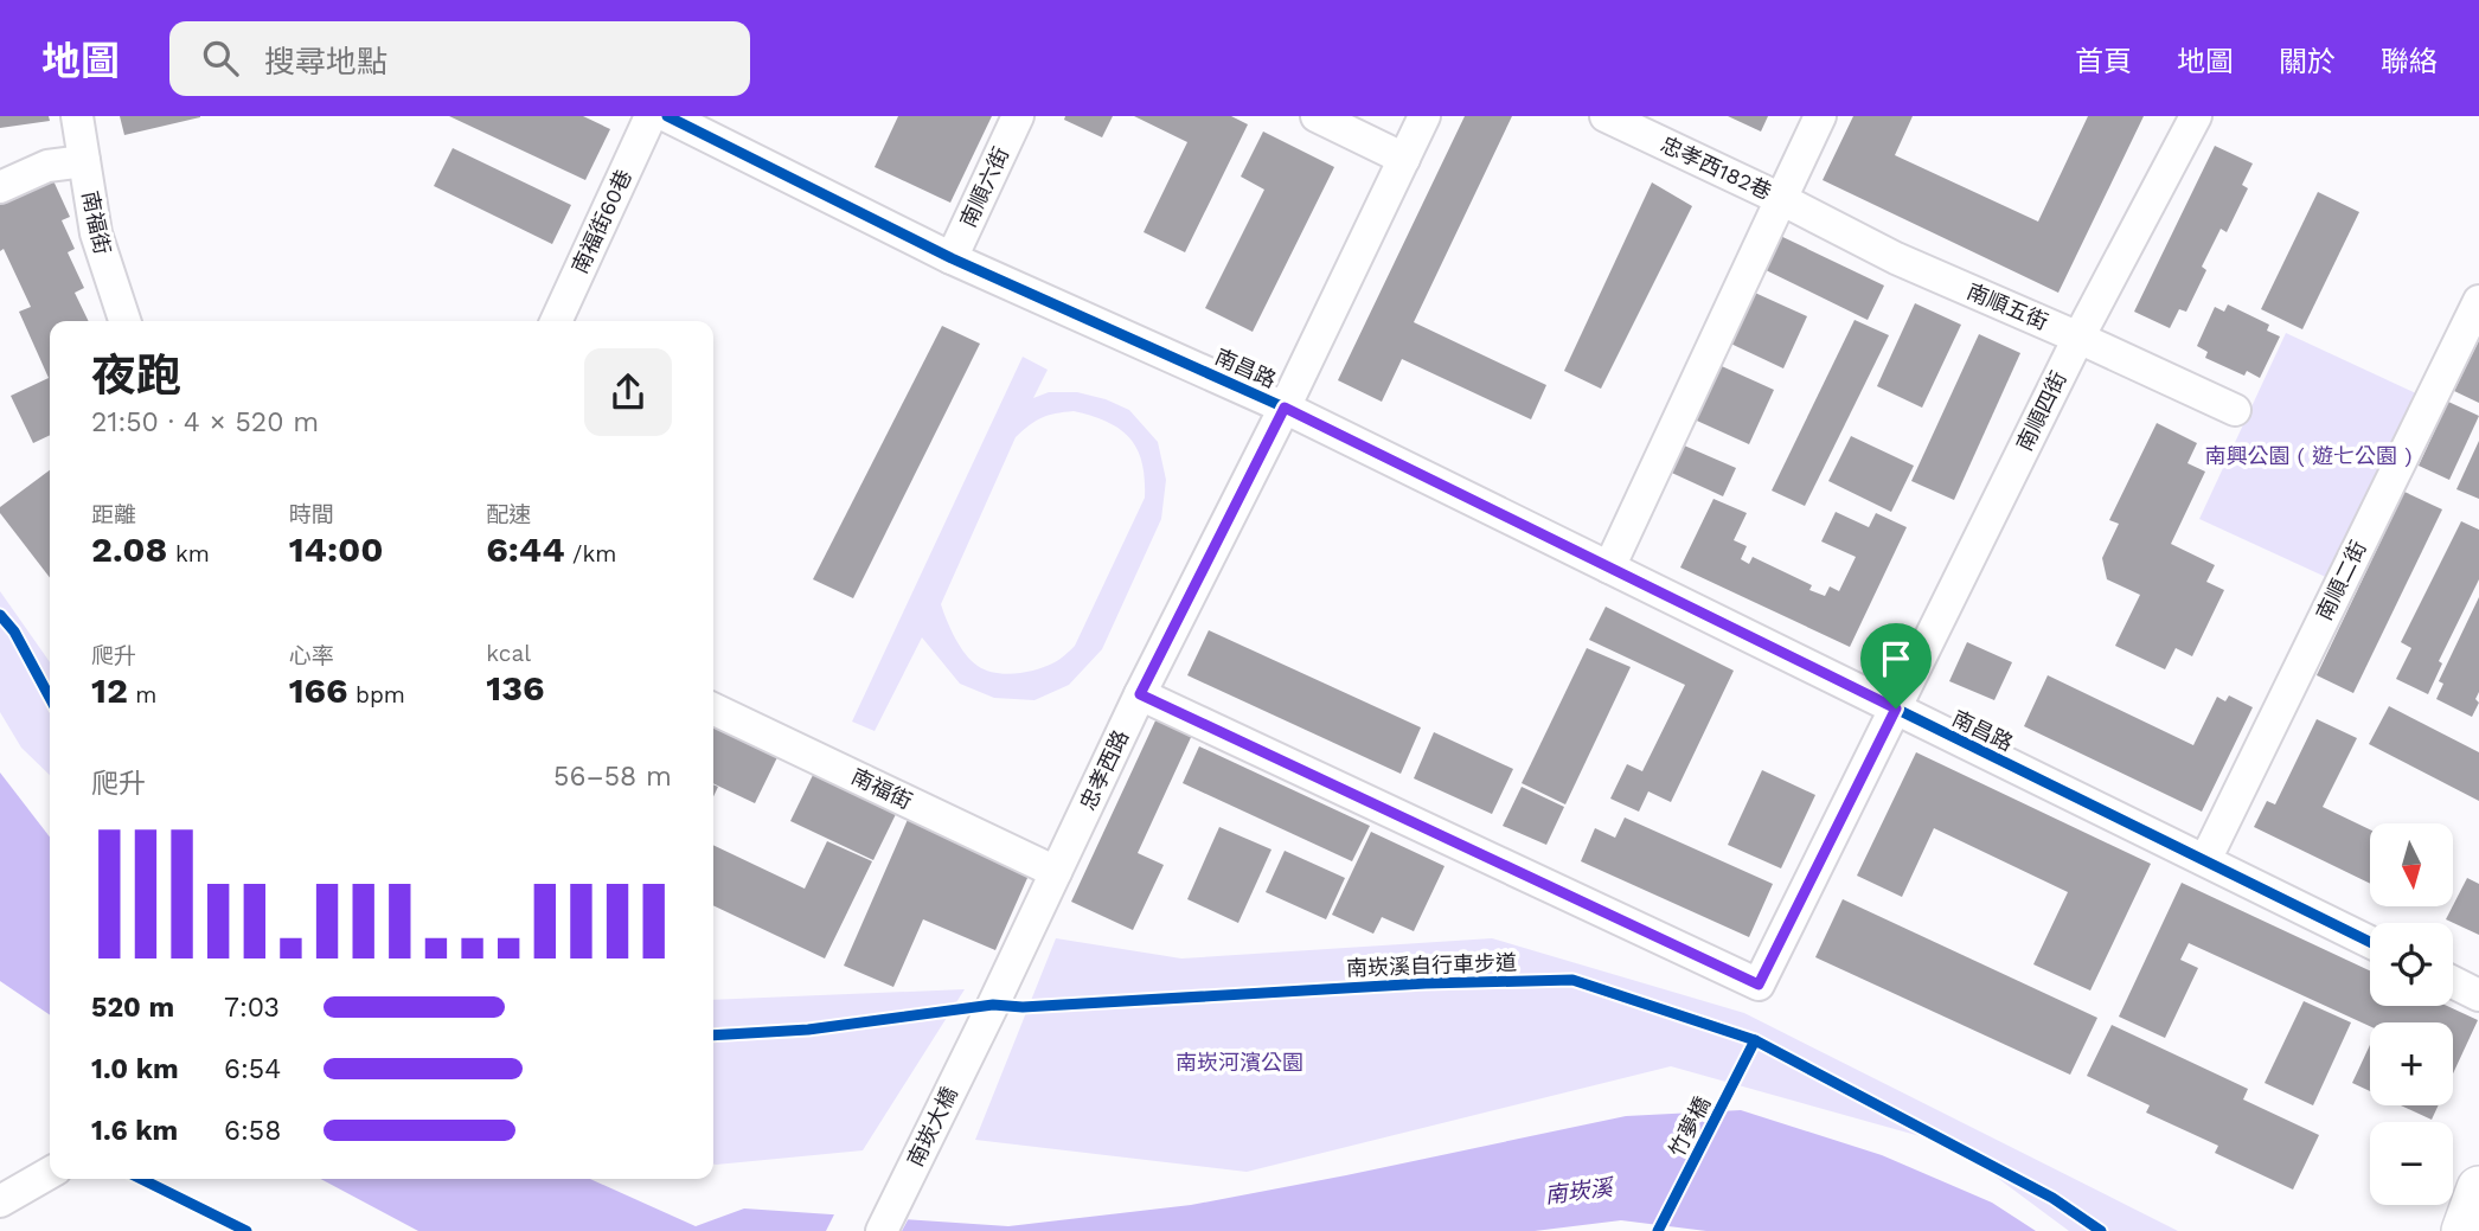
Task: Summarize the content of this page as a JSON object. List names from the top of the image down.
{
  "streets": {
    "street": [
      "忠孝西182巷",
      "南順六街",
      "南福街60巷",
      "南福街",
      "南順五街",
      "南昌路",
      "南順四街",
      "南順二街",
      "忠孝西路",
      "南崁大橋"
    ],
    "cycle path": ["南崁溪自行車步道", "竹夢橋"]
  },
  "crossings": [
    ["忠孝西182巷", "南順五街"],
    ["南順六街", "南昌路"],
    ["南福街", "忠孝西路"],
    ["南順五街", "南順四街"],
    ["南昌路", "南順四街"],
    ["南昌路", "南順二街"],
    ["南昌路", "忠孝西路"],
    ["南順四街", "忠孝西路"],
    ["忠孝西路", "南崁大橋"]
  ],
  "water": ["南崁溪"],
  "parks": ["南興公園 ( 遊七公園 )", "南崁河濱公園"],
  "north": "bottom",
  "page": {
    "header": "地圖",
    "search": "搜尋地點",
    "nav": [
      "首頁",
      "地圖",
      "關於",
      "聯絡"
    ],
    "heading": ["夜跑", "21:50 · 4 × 520 m"],
    "stats": [
      ["距離", "2.08 km"],
      ["時間", "14:00"],
      ["配速", "6:44 /km"],
      ["爬升", "12 m"],
      ["心率", "166 bpm"],
      ["kcal", "136"]
    ],
    "chart": ["爬升", "56–58 m"],
    "map_buttons": ["+", "−"],
    "list": [
      {
        "name": "520 m",
        "note": "7:03"
      },
      {
        "name": "1.0 km",
        "note": "6:54"
      },
      {
        "name": "1.6 km",
        "note": "6:58"
      }
    ]
  }
}
